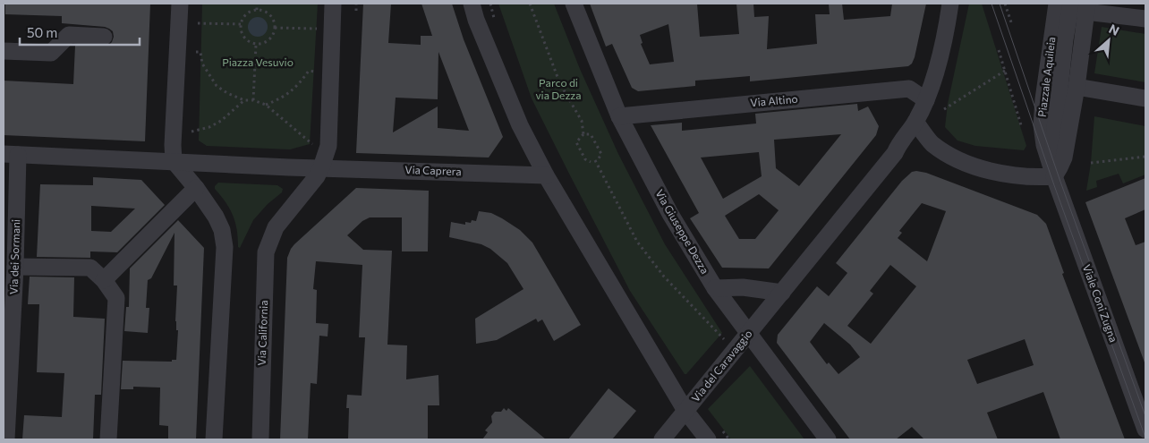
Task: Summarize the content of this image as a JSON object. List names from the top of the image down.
{
  "streets": {
    "street": [
      "Piazzale Aquileia",
      "Via Altino",
      "Via Caprera",
      "Via Giuseppe Dezza",
      "Via dei Sormani",
      "Viale Coni Zugna",
      "Via California",
      "Via del Caravaggio"
    ]
  },
  "crossings": [
    ["Piazzale Aquileia", "Viale Coni Zugna"],
    ["Via Altino", "Via Giuseppe Dezza"],
    ["Via Caprera", "Via California"],
    ["Via Giuseppe Dezza", "Via del Caravaggio"]
  ],
  "parks": ["Piazza Vesuvio", "Parco di via Dezza"],
  "scale_bar": "50 m",
  "north": "top right"
}
